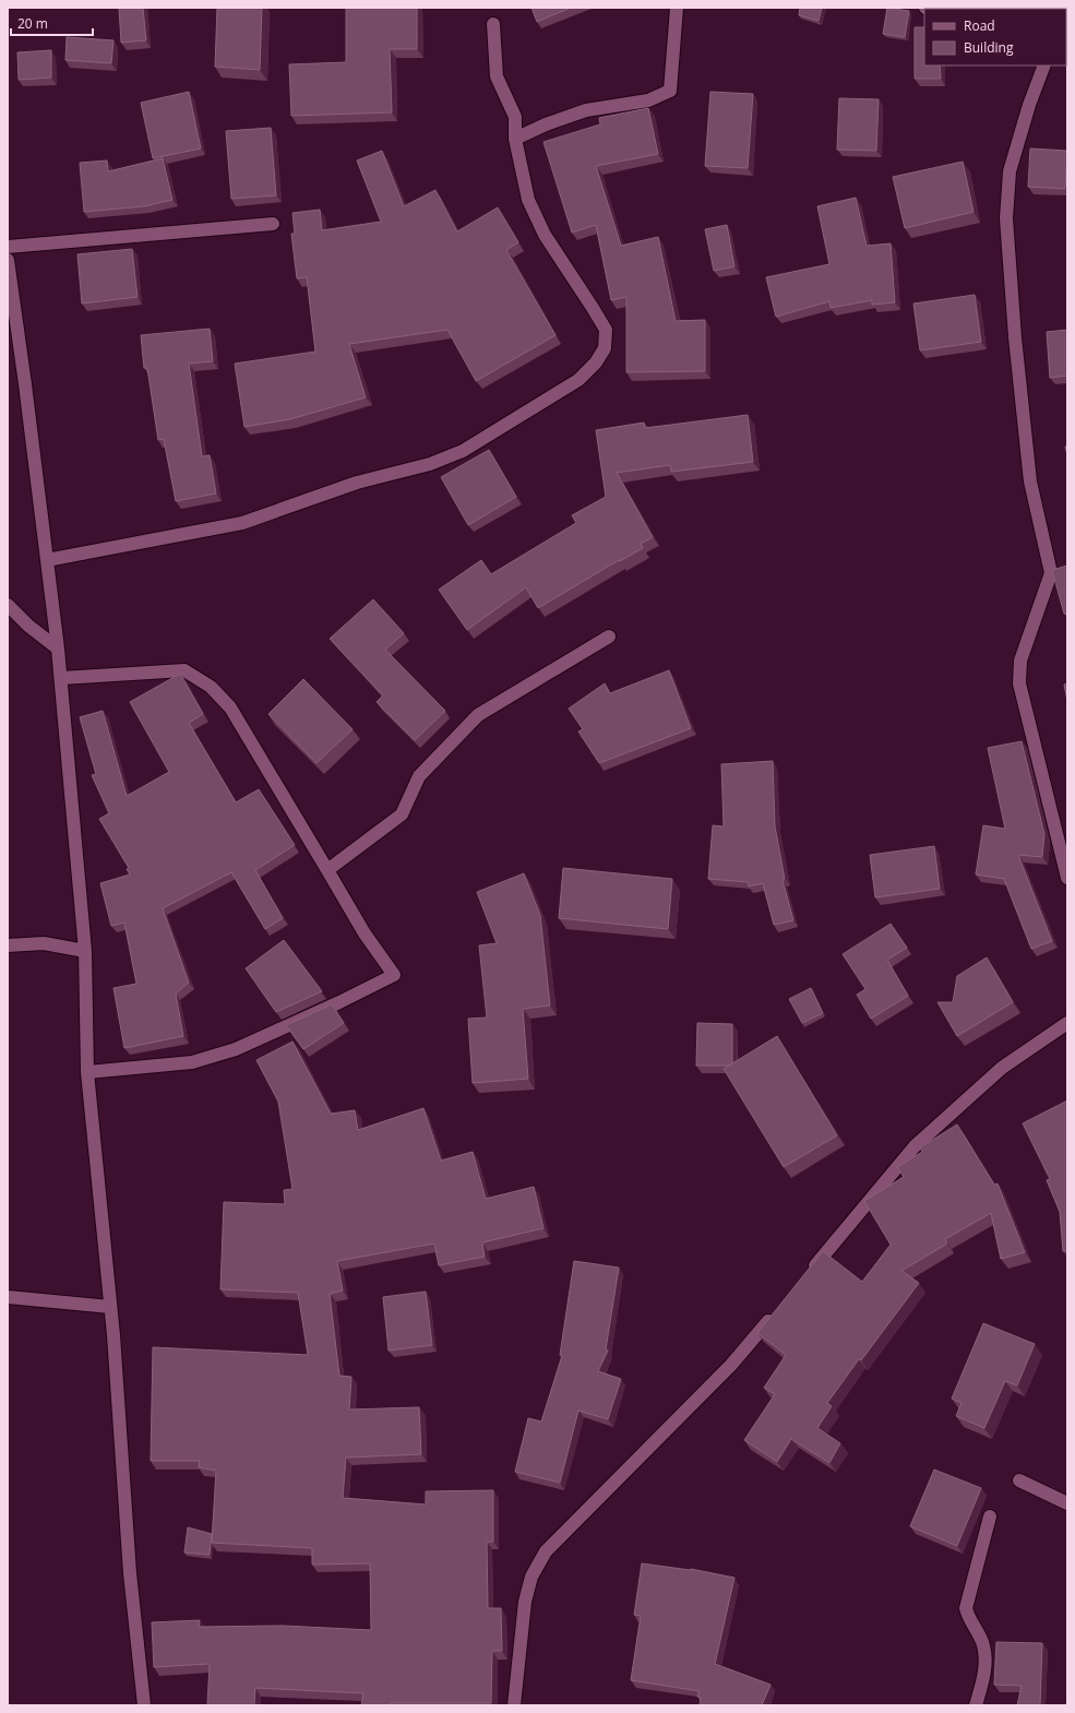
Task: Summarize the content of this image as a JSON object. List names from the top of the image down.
{
  "legend": ["Road", "Building"],
  "scale_bar": "20 m"
}
